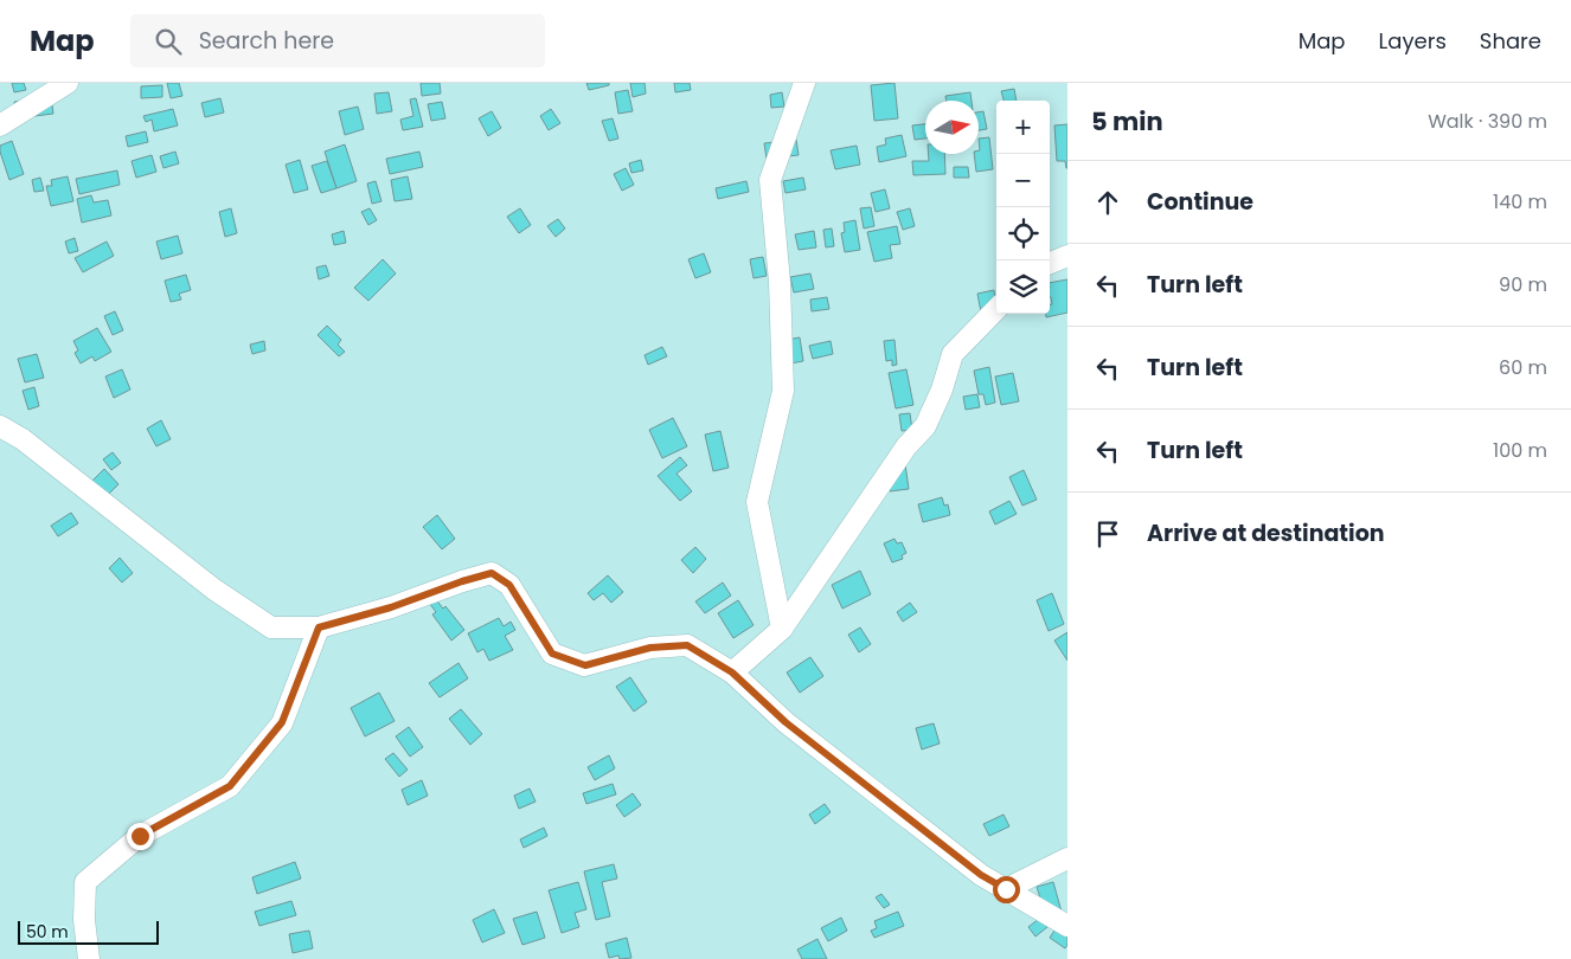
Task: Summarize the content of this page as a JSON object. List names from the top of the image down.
{
  "scale_bar": "50 m",
  "north": "right",
  "page": {
    "header": "Map",
    "search": "Search here",
    "nav": ["Map", "Layers", "Share"],
    "heading": ["5 min", "Walk · 390 m"],
    "map_buttons": ["+", "−"],
    "list": [
      ["Continue", "140 m"],
      ["Turn left", "90 m"],
      ["Turn left", "60 m"],
      ["Turn left", "100 m"],
      "Arrive at destination"
    ],
    "scale": "50 m"
  }
}
